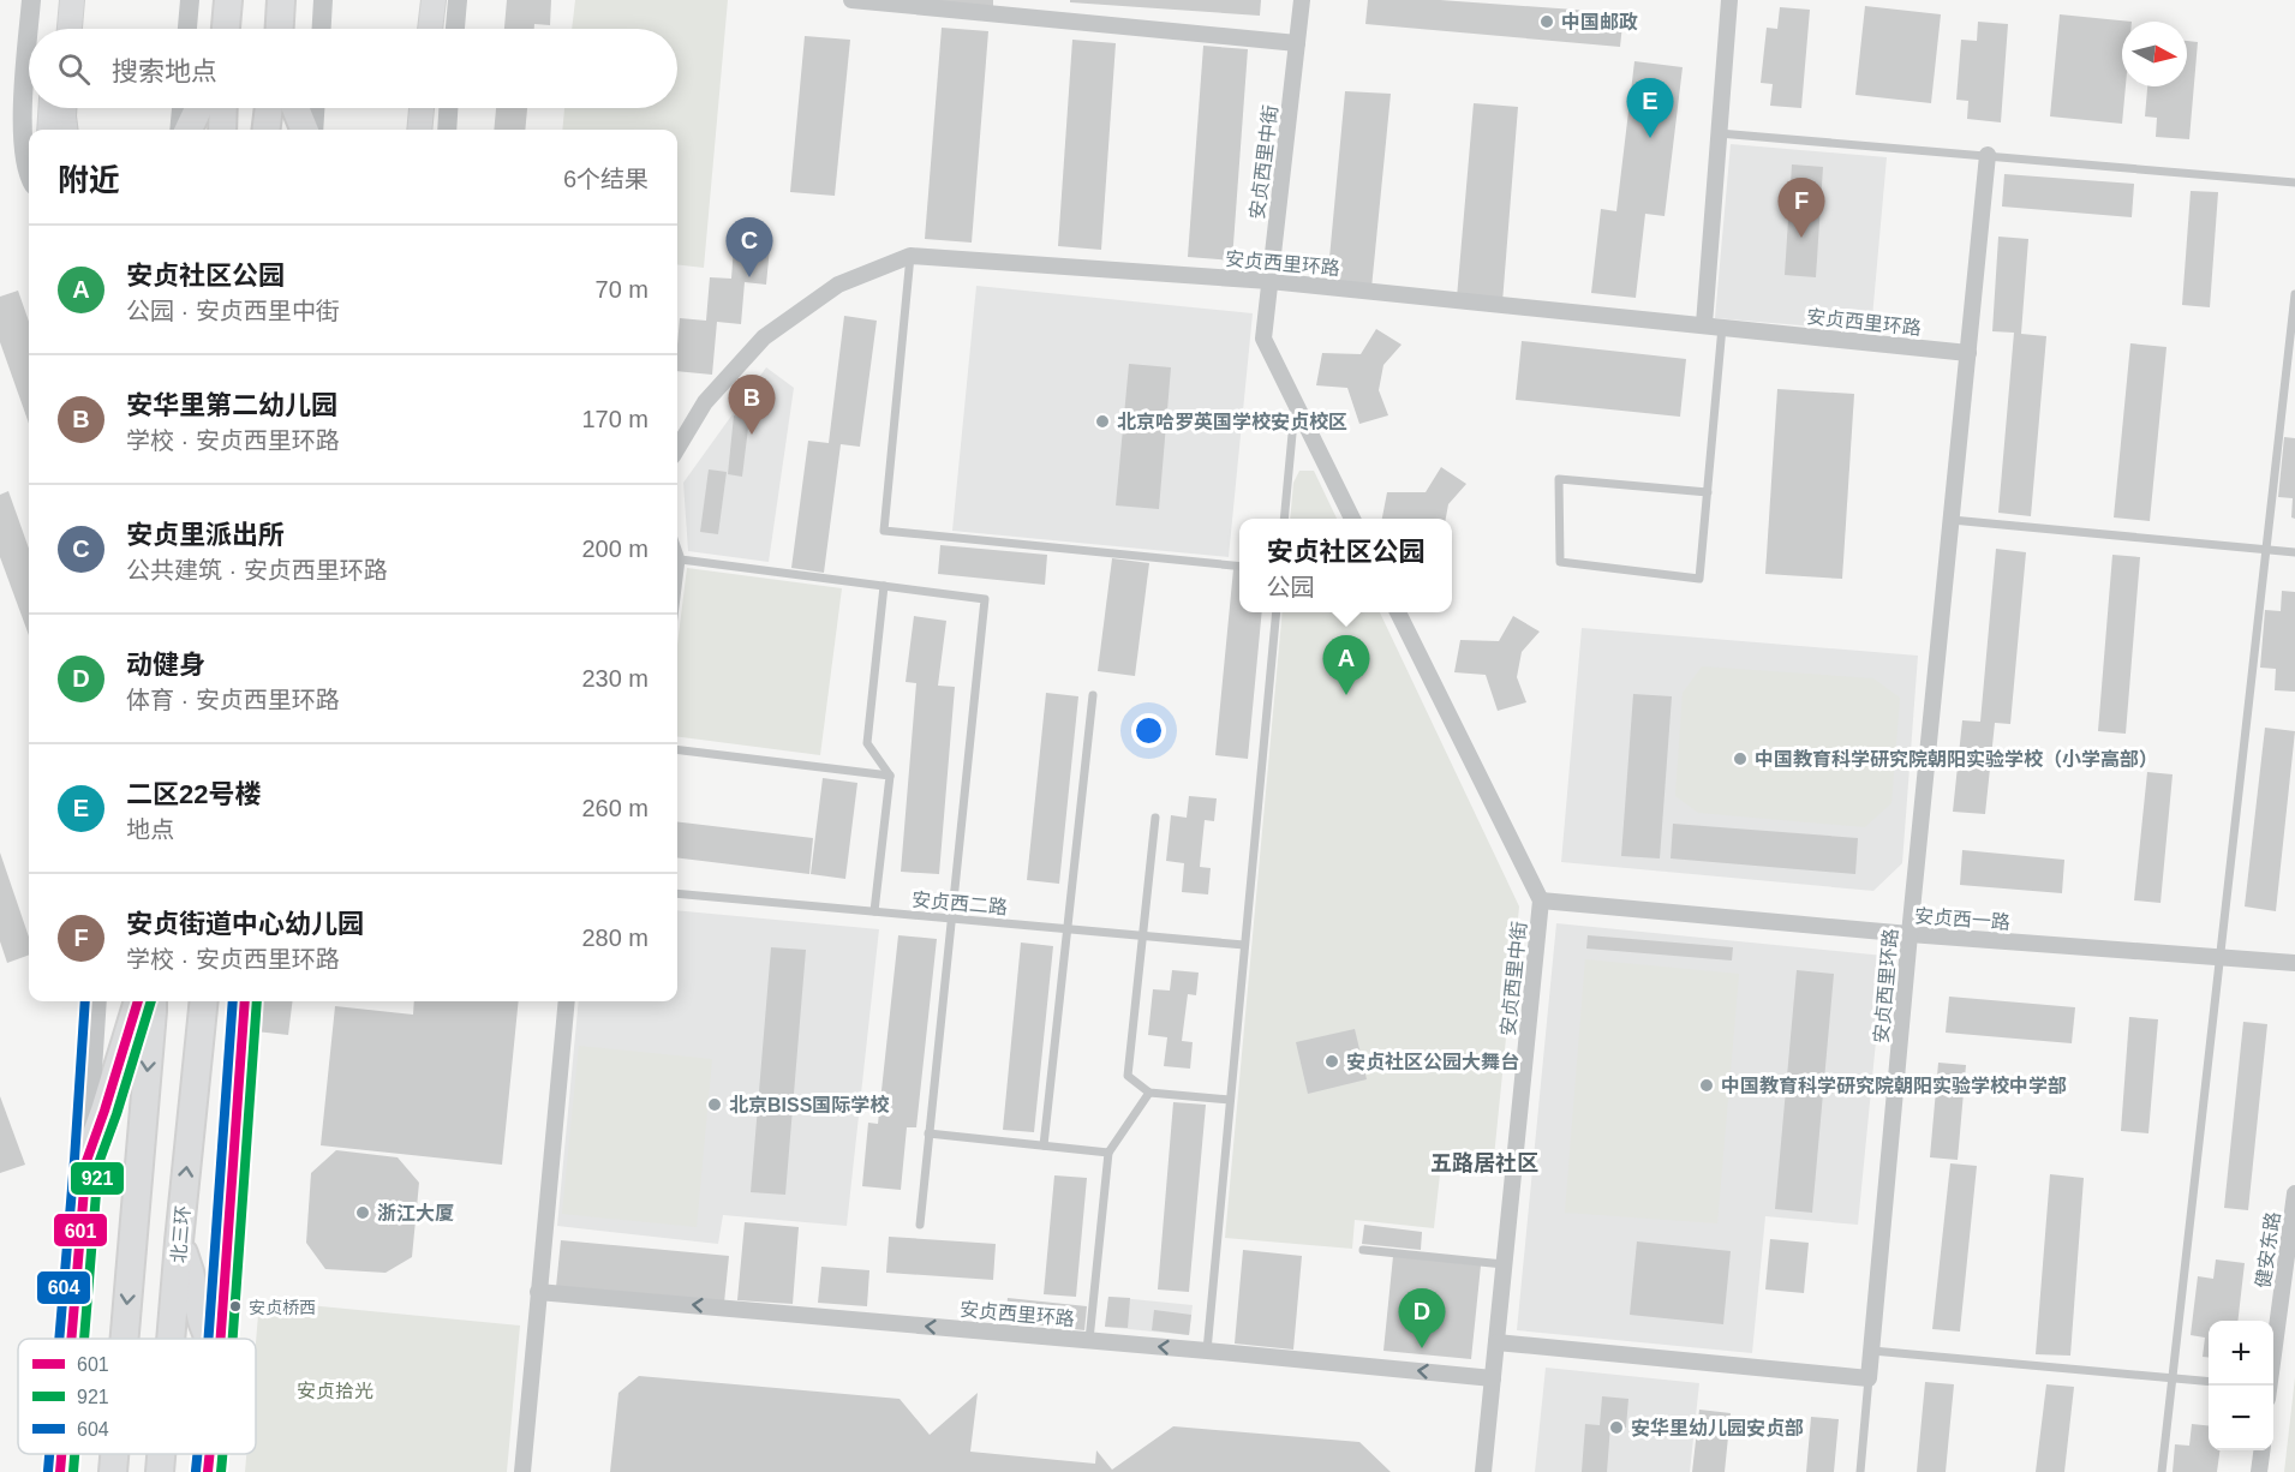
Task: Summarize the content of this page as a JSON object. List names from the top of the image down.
{
  "streets": {
    "highway": ["北三环"],
    "street": [
      "安贞西里中街",
      "安贞西里环路",
      "安贞西一路",
      "健安东路"
    ],
    "lane": ["安贞西二路"]
  },
  "crossings": [
    ["安贞西里中街", "安贞西里环路"],
    ["安贞西里中街", "安贞西一路"],
    ["安贞西里环路", "安贞西一路"]
  ],
  "districts": ["五路居社区"],
  "parks": ["安贞拾光"],
  "places": [
    "中国邮政",
    "北京哈罗英国学校安贞校区",
    "中国教育科学研究院朝阳实验学校（小学高部）",
    "安贞社区公园大舞台",
    "中国教育科学研究院朝阳实验学校中学部",
    "北京BISS国际学校",
    "浙江大厦",
    "安贞桥西",
    "安华里幼儿园安贞部"
  ],
  "lines": ["transit line 601", "transit line 921", "transit line 604"],
  "legend": ["601", "921", "604"],
  "north": "right",
  "page": {
    "search": "搜索地点",
    "pins": [
      "E",
      "F",
      "C",
      "B",
      "A",
      "D"
    ],
    "heading": ["附近", "6个结果"],
    "list": [
      {
        "mark": "A",
        "name": "安贞社区公园",
        "note": "公园 · 安贞西里中街",
        "value": "70 m"
      },
      {
        "mark": "B",
        "name": "安华里第二幼儿园",
        "note": "学校 · 安贞西里环路",
        "value": "170 m"
      },
      {
        "mark": "C",
        "name": "安贞里派出所",
        "note": "公共建筑 · 安贞西里环路",
        "value": "200 m"
      },
      {
        "mark": "D",
        "name": "动健身",
        "note": "体育 · 安贞西里环路",
        "value": "230 m"
      },
      {
        "mark": "E",
        "name": "二区22号楼",
        "note": "地点",
        "value": "260 m"
      },
      {
        "mark": "F",
        "name": "安贞街道中心幼儿园",
        "note": "学校 · 安贞西里环路",
        "value": "280 m"
      }
    ],
    "popup": ["安贞社区公园", "公园"],
    "map_buttons": ["+", "−"]
  }
}
